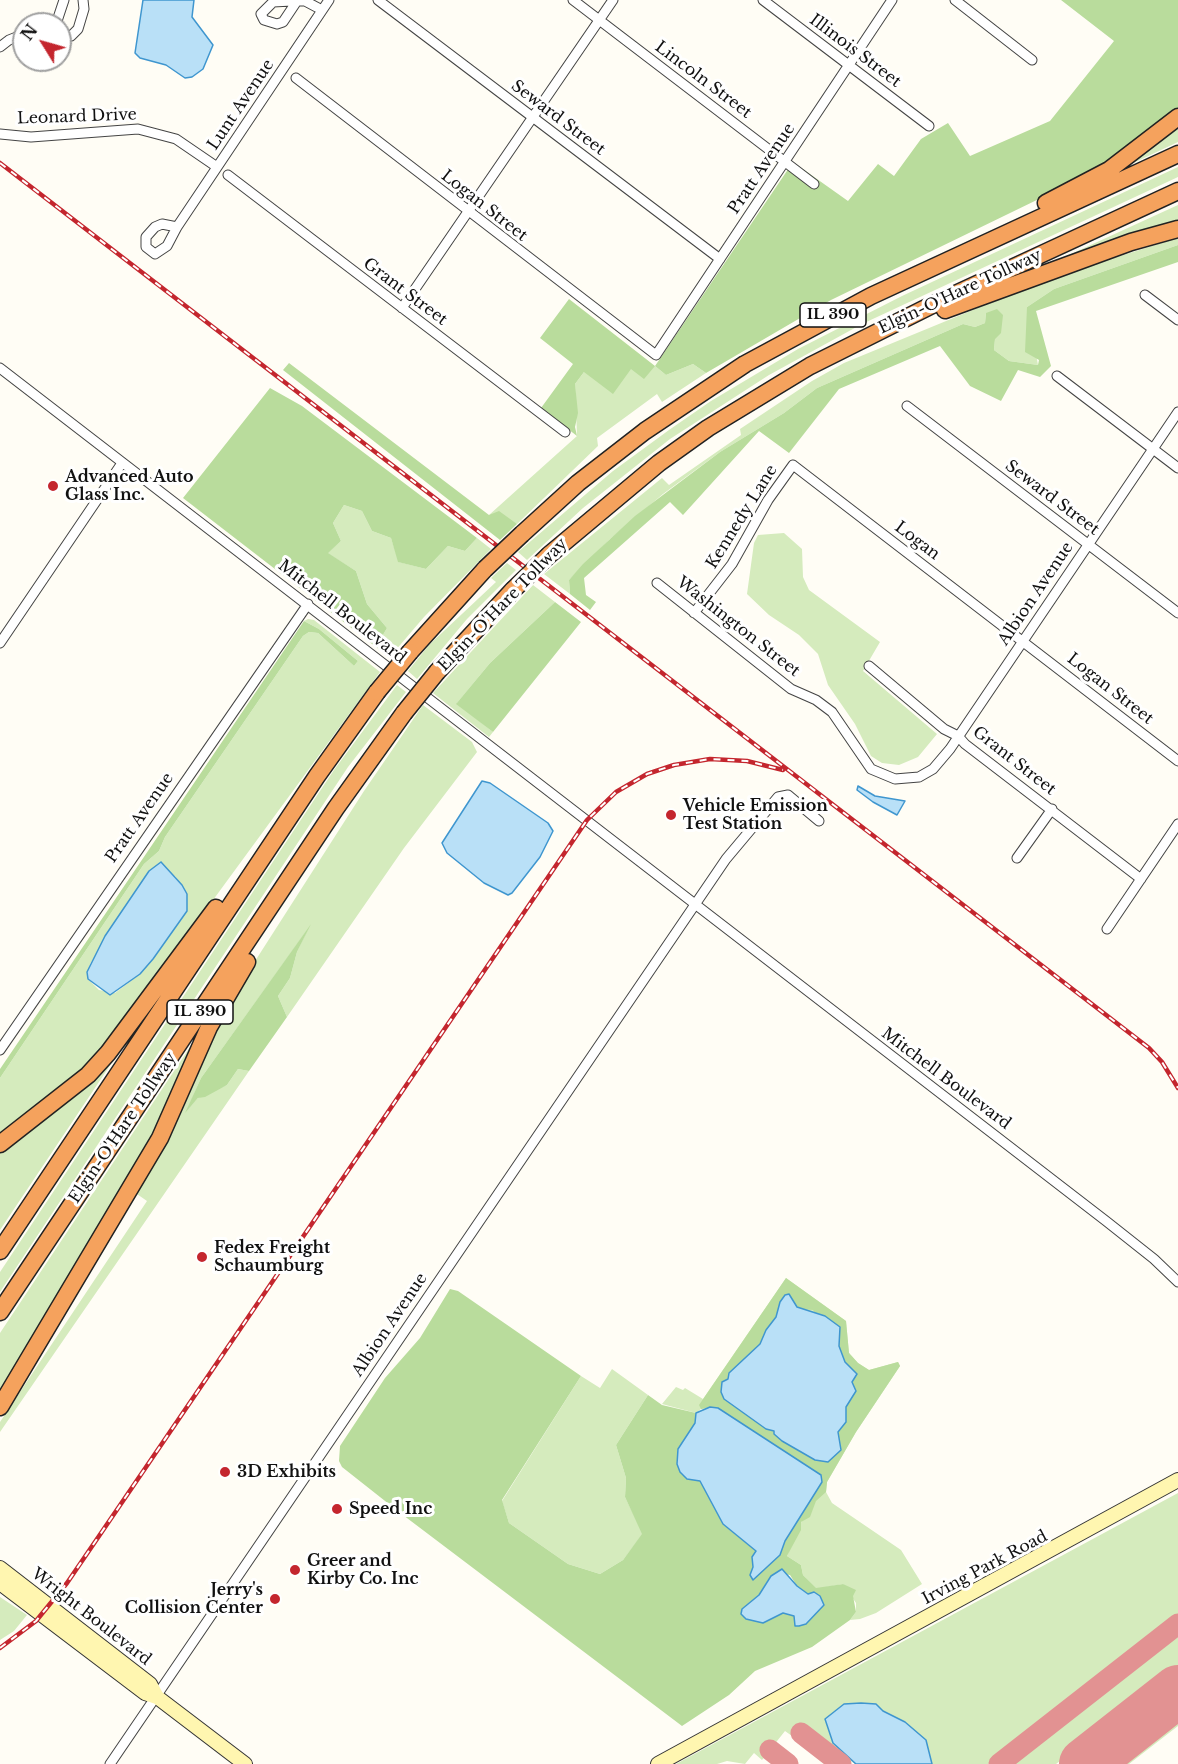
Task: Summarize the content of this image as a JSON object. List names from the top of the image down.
{
  "streets": {
    "highway": ["Elgin-O'Hare Tollway", "IL 390"],
    "main road": ["Irving Park Road", "Wright Boulevard"],
    "street": [
      "Illinois Street",
      "Lincoln Street",
      "Lunt Avenue",
      "Leonard Drive",
      "Seward Street",
      "Pratt Avenue",
      "Logan Street",
      "Grant Street",
      "Kennedy Lane",
      "Logan",
      "Albion Avenue",
      "Mitchell Boulevard",
      "Washington Street"
    ]
  },
  "crossings": [
    ["Illinois Street", "Pratt Avenue"],
    ["Lincoln Street", "Pratt Avenue"],
    ["Lunt Avenue", "Leonard Drive"],
    ["Seward Street", "Pratt Avenue"],
    ["Seward Street", "Albion Avenue"],
    ["Pratt Avenue", "Logan Street"],
    ["Pratt Avenue", "Mitchell Boulevard"],
    ["Logan Street", "Logan"],
    ["Logan Street", "Albion Avenue"],
    ["Grant Street", "Albion Avenue"],
    ["Kennedy Lane", "Logan"],
    ["Kennedy Lane", "Washington Street"],
    ["Logan", "Albion Avenue"],
    ["Albion Avenue", "Mitchell Boulevard"],
    ["Albion Avenue", "Washington Street"],
    ["Albion Avenue", "Wright Boulevard"]
  ],
  "places": [
    "Advanced Auto Glass Inc.",
    "Vehicle Emission Test Station",
    "Fedex Freight Schaumburg",
    "3D Exhibits",
    "Speed Inc",
    "Greer and Kirby Co. Inc",
    "Jerry's Collision Center"
  ],
  "north": "top left"
}
